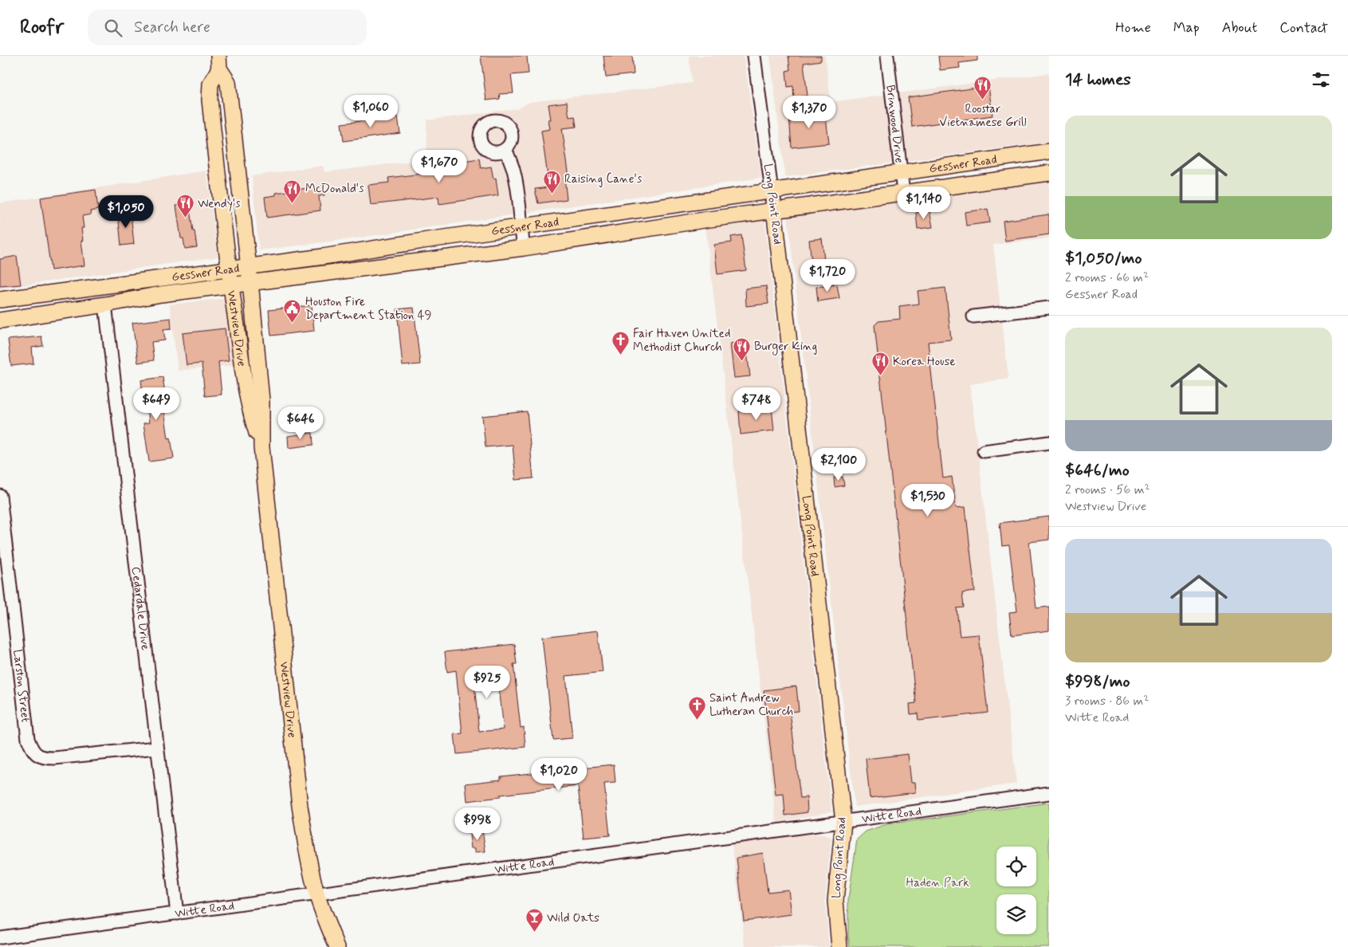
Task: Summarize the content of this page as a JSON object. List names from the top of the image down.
{
  "streets": {
    "main road": ["Gessner Road", "Long Point Road", "Westview Drive"],
    "street": [
      "Brinwood Drive",
      "Cedardale Drive",
      "Larston Street",
      "Witte Road"
    ]
  },
  "crossings": [
    ["Brinwood Drive", "Gessner Road"],
    ["Gessner Road", "Long Point Road"],
    ["Gessner Road", "Westview Drive"],
    ["Gessner Road", "Cedardale Drive"],
    ["Long Point Road", "Witte Road"],
    ["Westview Drive", "Witte Road"],
    ["Cedardale Drive", "Larston Street"],
    ["Cedardale Drive", "Witte Road"]
  ],
  "parks": ["Haden Park"],
  "places": {
    "restaurant": [
      "Roostar Vietnamese Grill",
      "Raising Cane's",
      "McDonald's",
      "Wendy's",
      "Burger King",
      "Korea House"
    ],
    "public building": ["Houston Fire Department Station 49"],
    "church": ["Fair Haven United Methodist Church", "Saint Andrew Lutheran Church"],
    "bar": ["Wild Oats"]
  },
  "page": {
    "header": "Roofr",
    "search": "Search here",
    "nav": [
      "Home",
      "Map",
      "About",
      "Contact"
    ],
    "heading": "14 homes",
    "price": [
      "$1,060",
      "$1,370",
      "$1,670",
      "$1,140",
      "$1,050",
      "$1,720",
      "$649",
      "$748",
      "$646",
      "$2,100",
      "$1,530",
      "$925",
      "$1,020",
      "$998"
    ],
    "list": [
      {
        "name": "$1,050/mo",
        "note": "2 rooms · 66 m² · Gessner Road"
      },
      {
        "name": "$646/mo",
        "note": "2 rooms · 56 m² · Westview Drive"
      },
      {
        "name": "$998/mo",
        "note": "3 rooms · 86 m² · Witte Road"
      }
    ]
  }
}
